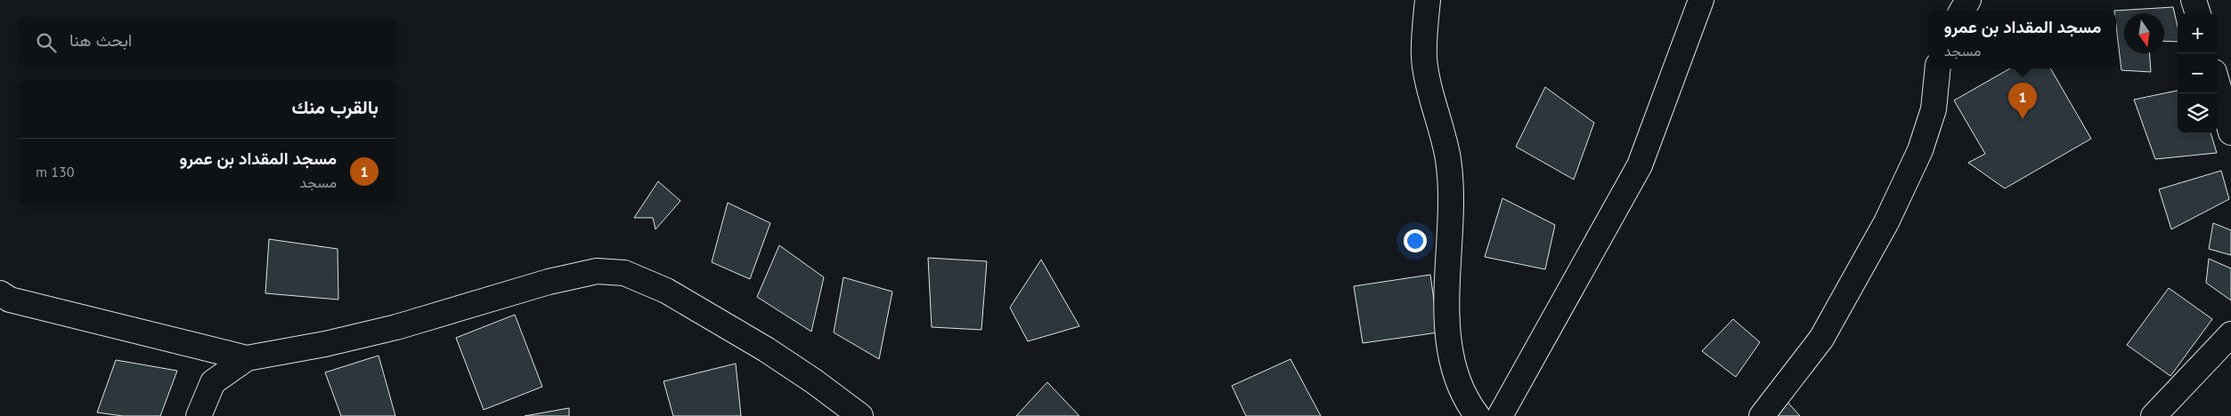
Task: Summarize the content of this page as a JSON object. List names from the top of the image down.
{
  "north": "bottom",
  "page": {
    "popup": ["مسجد المقداد بن عمرو", "مسجد"],
    "map_buttons": ["+", "−"],
    "search": "ابحث هنا",
    "heading": "بالقرب منك",
    "pins": "1",
    "list": [
      {
        "mark": "1",
        "name": "مسجد المقداد بن عمرو",
        "note": "مسجد",
        "value": "130 m"
      }
    ]
  }
}
